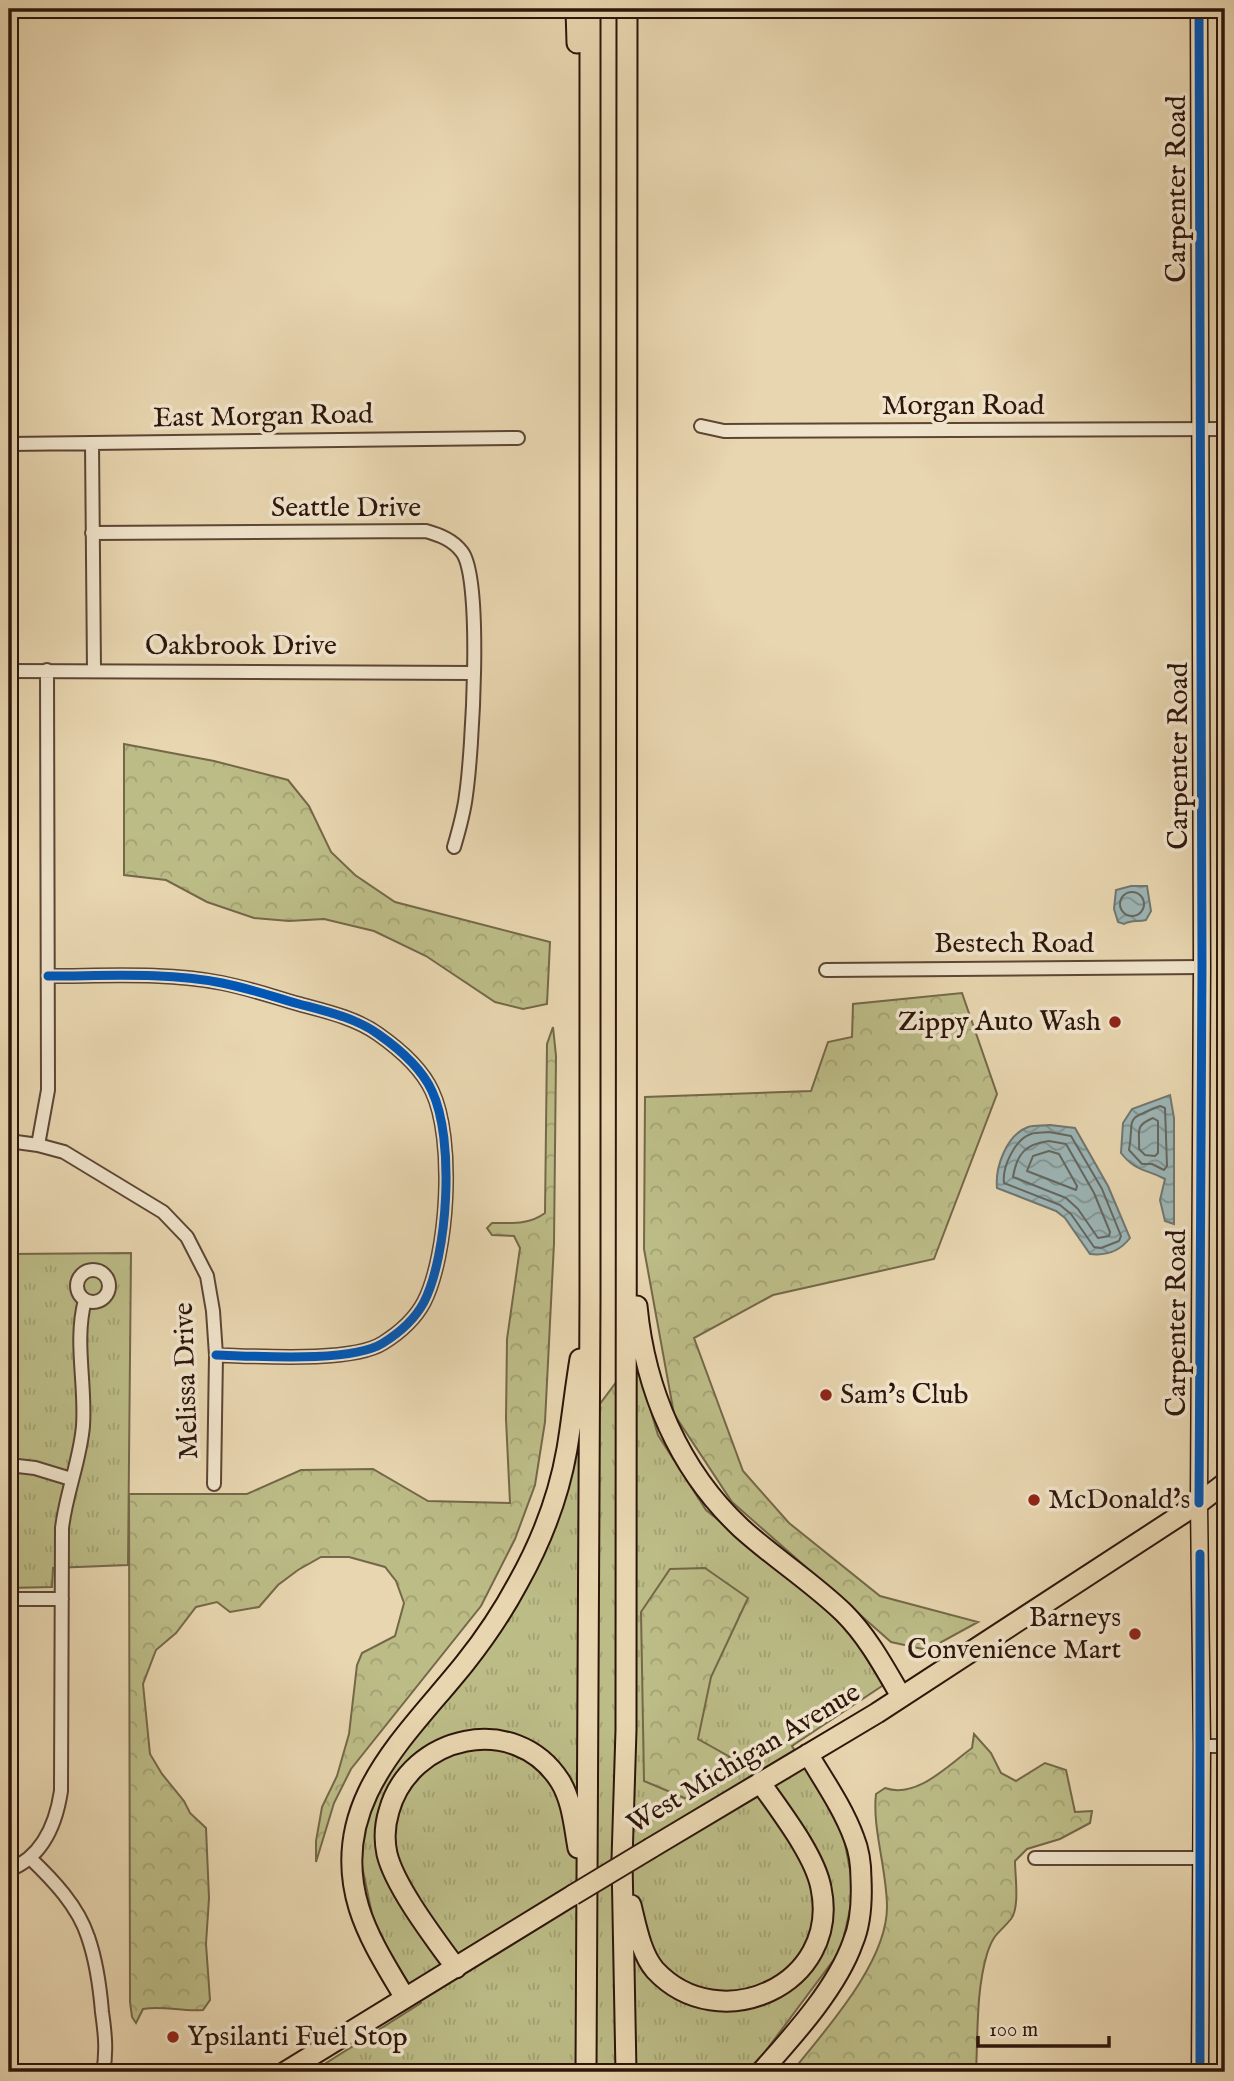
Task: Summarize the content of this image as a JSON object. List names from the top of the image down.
{
  "streets": {
    "highway": ["West Michigan Avenue"],
    "main road": ["Carpenter Road"],
    "street": [
      "Morgan Road",
      "East Morgan Road",
      "Seattle Drive",
      "Oakbrook Drive",
      "Bestech Road",
      "Melissa Drive"
    ]
  },
  "crossings": [
    ["Carpenter Road", "Morgan Road"],
    ["Carpenter Road", "Bestech Road"],
    ["Carpenter Road", "West Michigan Avenue"],
    ["Seattle Drive", "Oakbrook Drive"]
  ],
  "places": [
    "Zippy Auto Wash",
    "Sam's Club",
    "McDonald's",
    "Barneys Convenience Mart",
    "Ypsilanti Fuel Stop"
  ],
  "scale_bar": "100 m"
}
